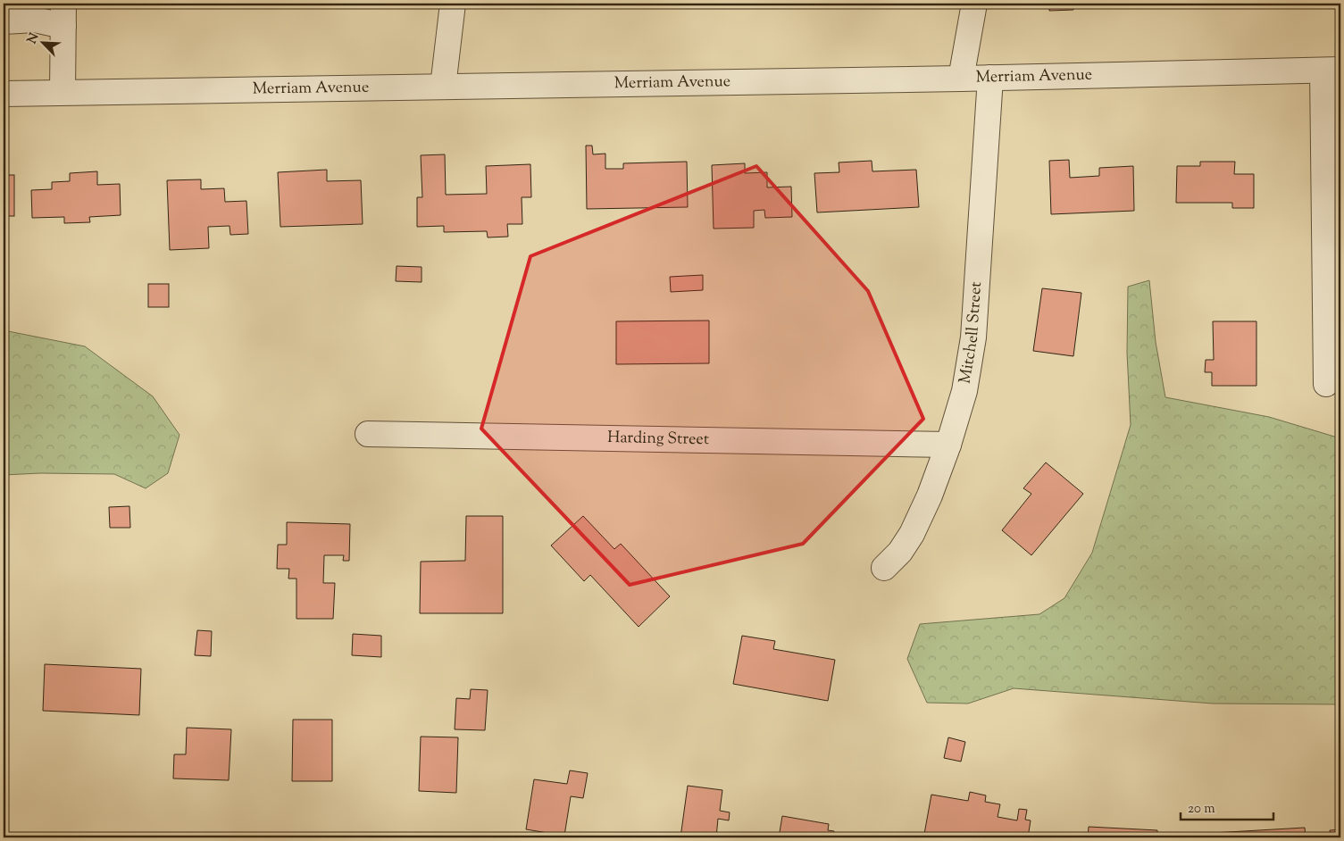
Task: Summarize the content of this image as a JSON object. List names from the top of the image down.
{
  "streets": {
    "street": ["Merriam Avenue", "Mitchell Street", "Harding Street"]
  },
  "crossings": [
    ["Merriam Avenue", "Mitchell Street"],
    ["Mitchell Street", "Harding Street"]
  ],
  "scale_bar": "20 m",
  "north": "top left"
}
